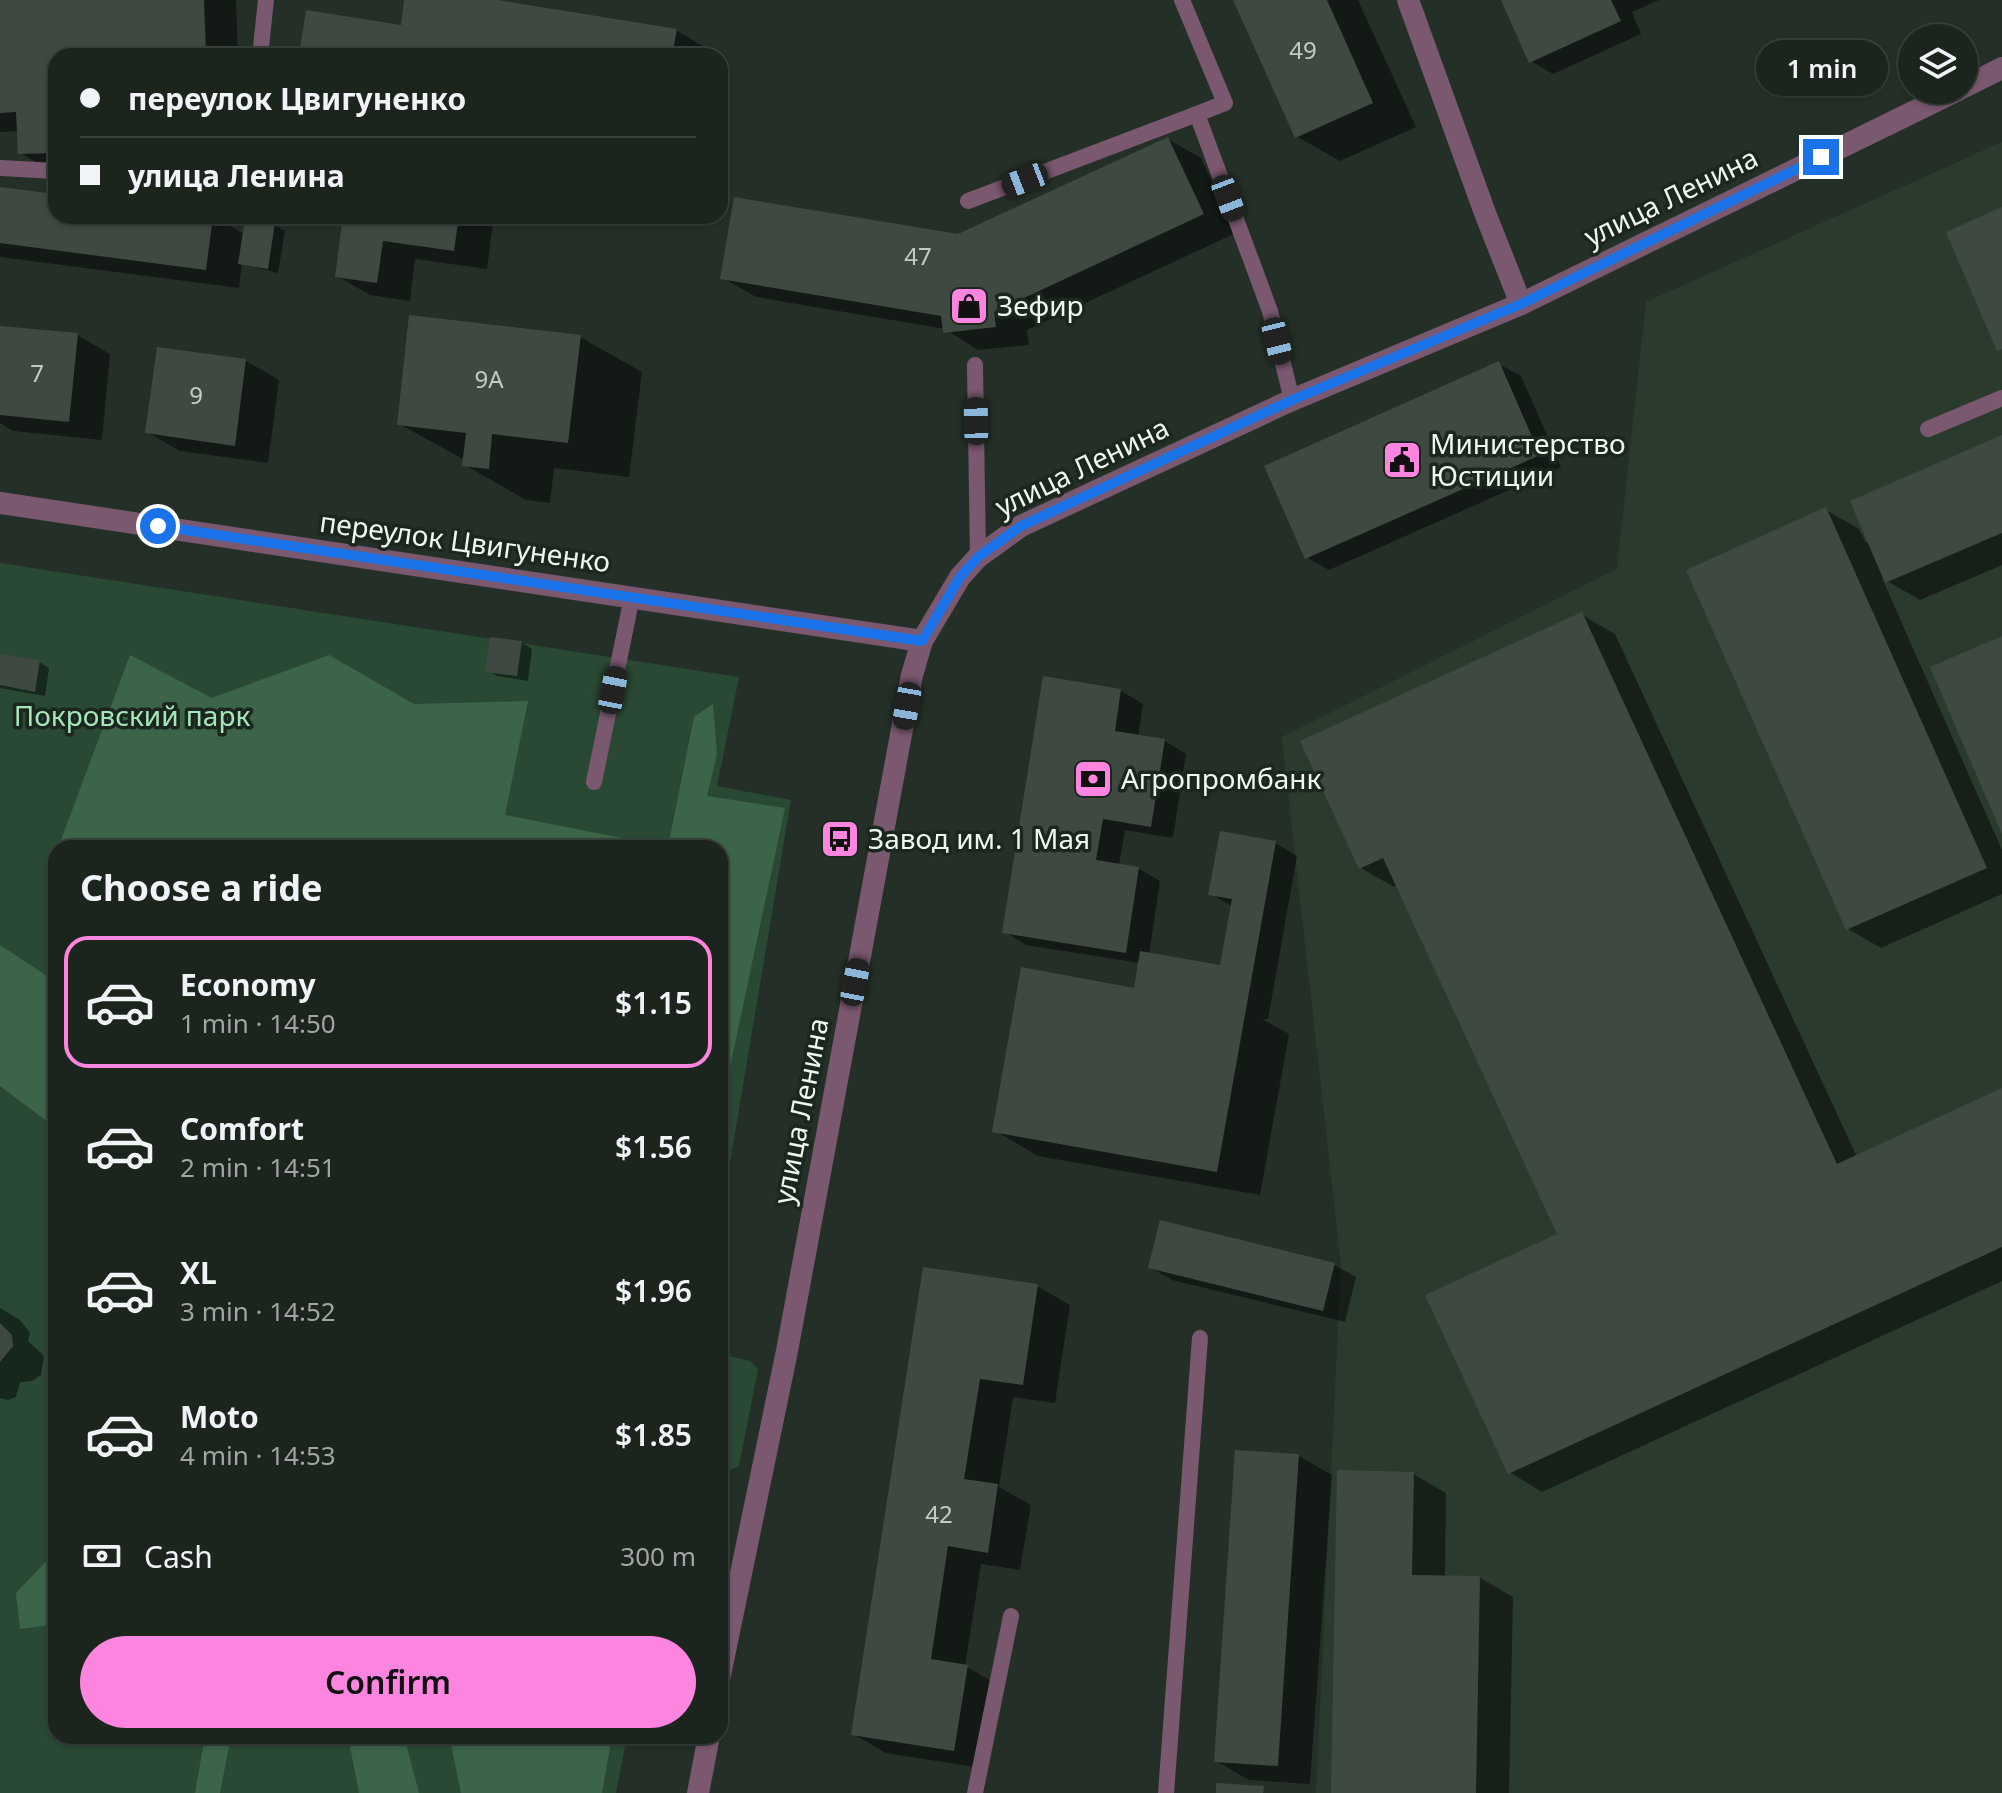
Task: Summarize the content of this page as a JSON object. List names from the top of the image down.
{
  "streets": {
    "street": ["улица Ленина", "переулок Цвигуненко"]
  },
  "crossings": [
    ["улица Ленина", "переулок Цвигуненко"]
  ],
  "parks": ["Покровский парк"],
  "places": {
    "shop": ["Зефир"],
    "public building": ["Министерство Юстиции"],
    "bank": ["Агропромбанк"],
    "bus stop": ["Завод им. 1 Мая"]
  },
  "house_numbers": [
    "49",
    "47",
    "7",
    "9А",
    "9",
    "42"
  ],
  "page": {
    "bubble": "1 min",
    "banner": ["переулок Цвигуненко", "улица Ленина"],
    "heading": "Choose a ride",
    "list": [
      {
        "name": "Economy",
        "note": "1 min · 14:50",
        "value": "$1.15"
      },
      {
        "name": "Comfort",
        "note": "2 min · 14:51",
        "value": "$1.56"
      },
      {
        "name": "XL",
        "note": "3 min · 14:52",
        "value": "$1.96"
      },
      {
        "name": "Moto",
        "note": "4 min · 14:53",
        "value": "$1.85"
      }
    ],
    "pay": ["Cash", "300 m"],
    "buttons": "Confirm"
  }
}
